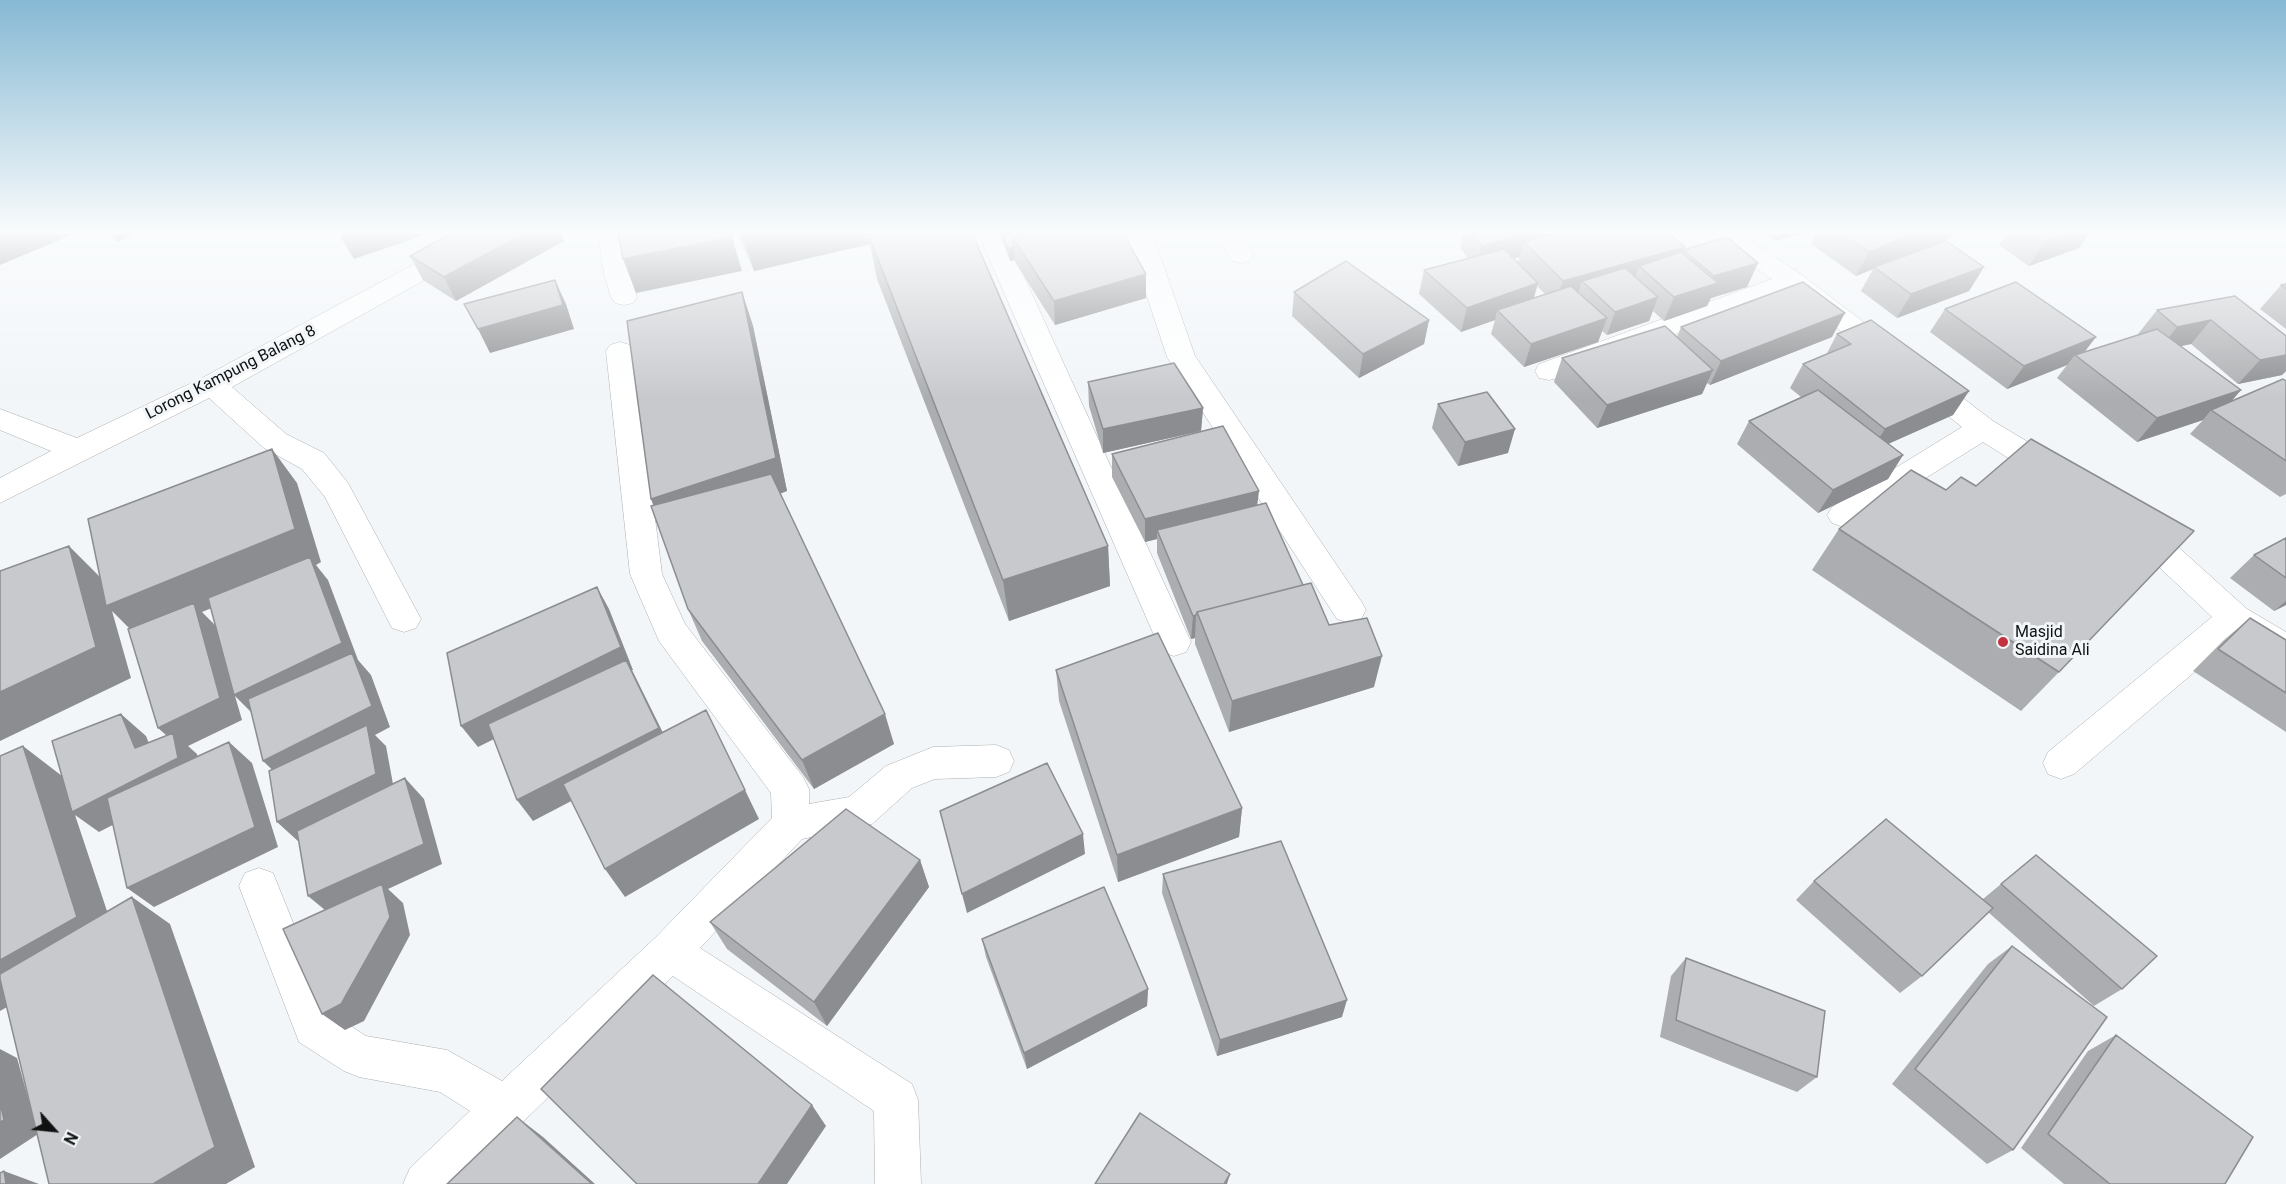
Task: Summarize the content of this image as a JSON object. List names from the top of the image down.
{
  "streets": {
    "street": ["Lorong Kampung Balang 8"]
  },
  "places": ["Masjid Saidina Ali"],
  "north": "bottom right"
}
